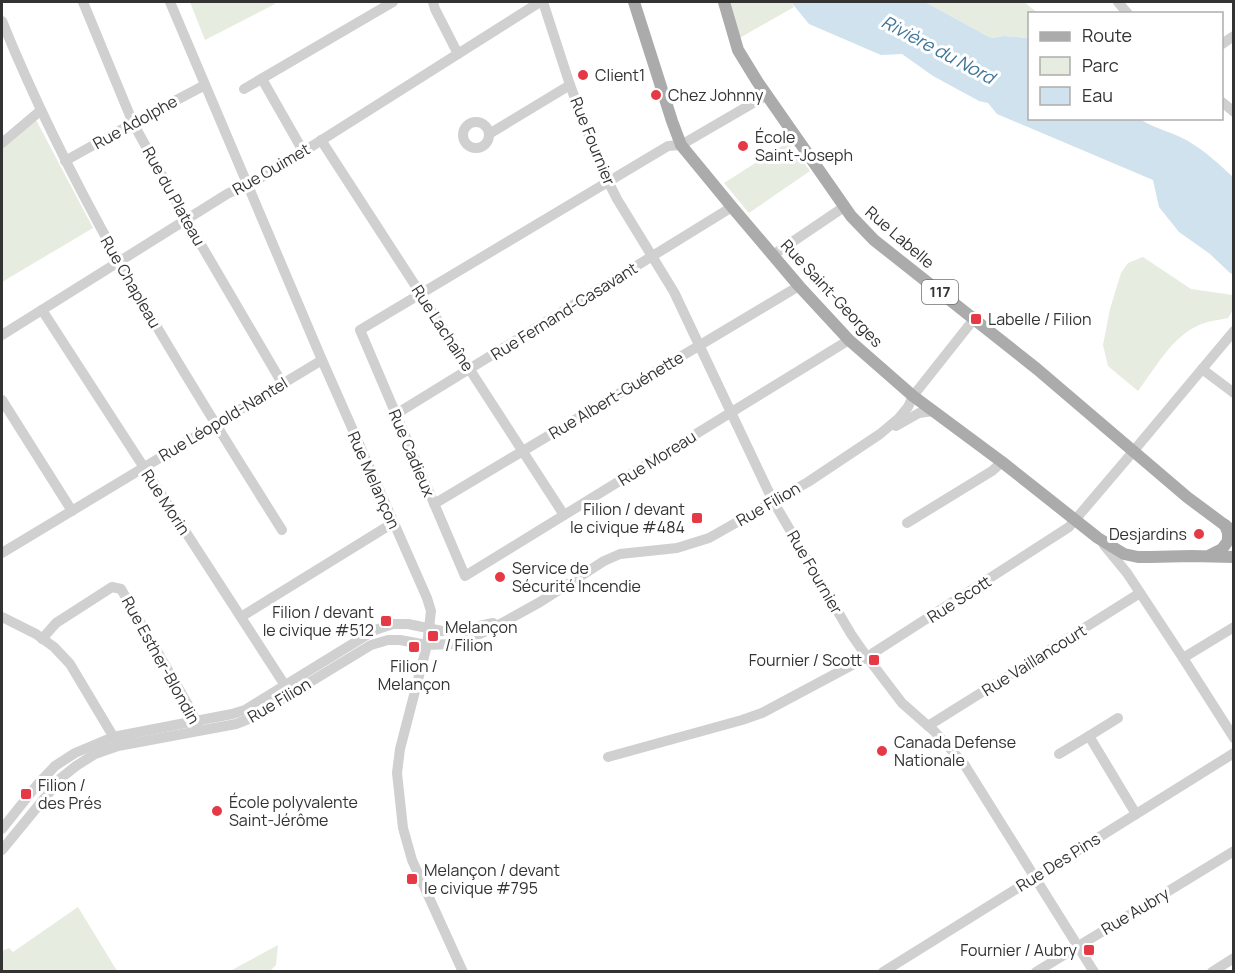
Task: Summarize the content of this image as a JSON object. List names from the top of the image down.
{
  "streets": {
    "main road": ["Rue Labelle", "117", "Rue Saint-Georges"],
    "street": [
      "Rue Adolphe",
      "Rue Fournier",
      "Rue Ouimet",
      "Rue du Plateau",
      "Rue Chapleau",
      "Rue Fernand-Casavant",
      "Rue Lachaîne",
      "Rue Albert-Guénette",
      "Rue Léopold-Nantel",
      "Rue Cadieux",
      "Rue Moreau",
      "Rue Melançon",
      "Rue Morin",
      "Rue Filion",
      "Rue Scott",
      "Rue Esther-Blondin",
      "Rue Vaillancourt",
      "Rue Des Pins",
      "Rue Aubry"
    ]
  },
  "crossings": [
    ["Rue Adolphe", "Rue du Plateau"],
    ["Rue Adolphe", "Rue Chapleau"],
    ["Rue Adolphe", "Rue Melançon"],
    ["Rue Fournier", "Rue Ouimet"],
    ["Rue Fournier", "Rue Fernand-Casavant"],
    ["Rue Fournier", "Rue Albert-Guénette"],
    ["Rue Fournier", "Rue Moreau"],
    ["Rue Fournier", "Rue Filion"],
    ["Rue Fournier", "Rue Scott"],
    ["Rue Fournier", "Rue Vaillancourt"],
    ["Rue Fournier", "Rue Des Pins"],
    ["Rue Fournier", "Rue Aubry"],
    ["Rue Ouimet", "Rue du Plateau"],
    ["Rue Ouimet", "Rue Chapleau"],
    ["Rue Ouimet", "Rue Lachaîne"],
    ["Rue Ouimet", "Rue Melançon"],
    ["Rue Ouimet", "Rue Morin"],
    ["Rue du Plateau", "Rue Léopold-Nantel"],
    ["Rue Labelle", "Rue Filion"],
    ["Rue Labelle", "Rue Scott"],
    ["Rue Chapleau", "Rue Léopold-Nantel"],
    ["Rue Saint-Georges", "Rue Fernand-Casavant"],
    ["Rue Saint-Georges", "Rue Albert-Guénette"],
    ["Rue Saint-Georges", "Rue Moreau"],
    ["Rue Saint-Georges", "Rue Filion"],
    ["Rue Saint-Georges", "Rue Scott"],
    ["Rue Saint-Georges", "Rue Vaillancourt"],
    ["Rue Fernand-Casavant", "Rue Lachaîne"],
    ["Rue Fernand-Casavant", "Rue Cadieux"],
    ["Rue Lachaîne", "Rue Albert-Guénette"],
    ["Rue Lachaîne", "Rue Cadieux"],
    ["Rue Lachaîne", "Rue Moreau"],
    ["Rue Albert-Guénette", "Rue Cadieux"],
    ["Rue Léopold-Nantel", "Rue Melançon"],
    ["Rue Léopold-Nantel", "Rue Morin"],
    ["Rue Cadieux", "Rue Moreau"],
    ["Rue Melançon", "Rue Filion"],
    ["Rue Morin", "Rue Filion"],
    ["Rue Filion", "Rue Esther-Blondin"]
  ],
  "water": ["Rivière du Nord"],
  "places": {
    "other": [
      "Client1",
      "Chez Johnny",
      "École Saint-Joseph",
      "Desjardins",
      "Service de Sécurité Incendie",
      "Canada Defense Nationale",
      "École polyvalente Saint-Jérôme"
    ],
    "transit": [
      "Labelle / Filion",
      "Filion / devant le civique #484",
      "Filion / devant le civique #512",
      "Melançon / Filion",
      "Filion / Melançon",
      "Fournier / Scott",
      "Filion / des Prés",
      "Melançon / devant le civique #795",
      "Fournier / Aubry"
    ]
  },
  "legend": ["Route", "Parc", "Eau"]
}
